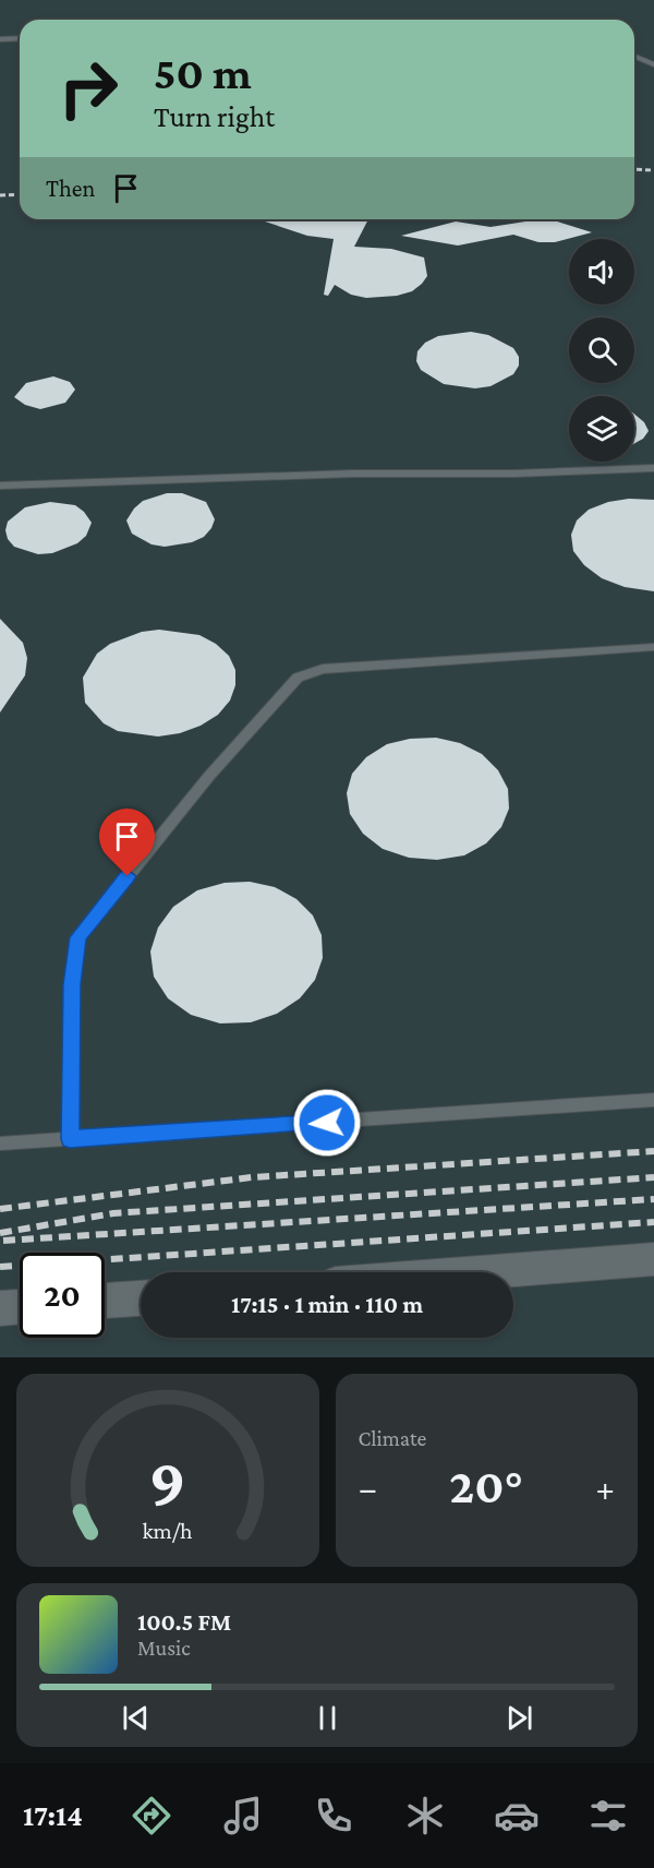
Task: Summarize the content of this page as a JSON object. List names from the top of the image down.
{
  "page": {
    "turn": ["50 m", "Turn right"],
    "then": "Then",
    "limit": "20",
    "trip": "17:15 · 1 min · 110 m",
    "tile": "Climate",
    "heat": ["−", "20°", "+"],
    "song": ["100.5 FM", "Music"],
    "tabs": "17:14",
    "gauge": ["9", "km/h"]
  }
}
